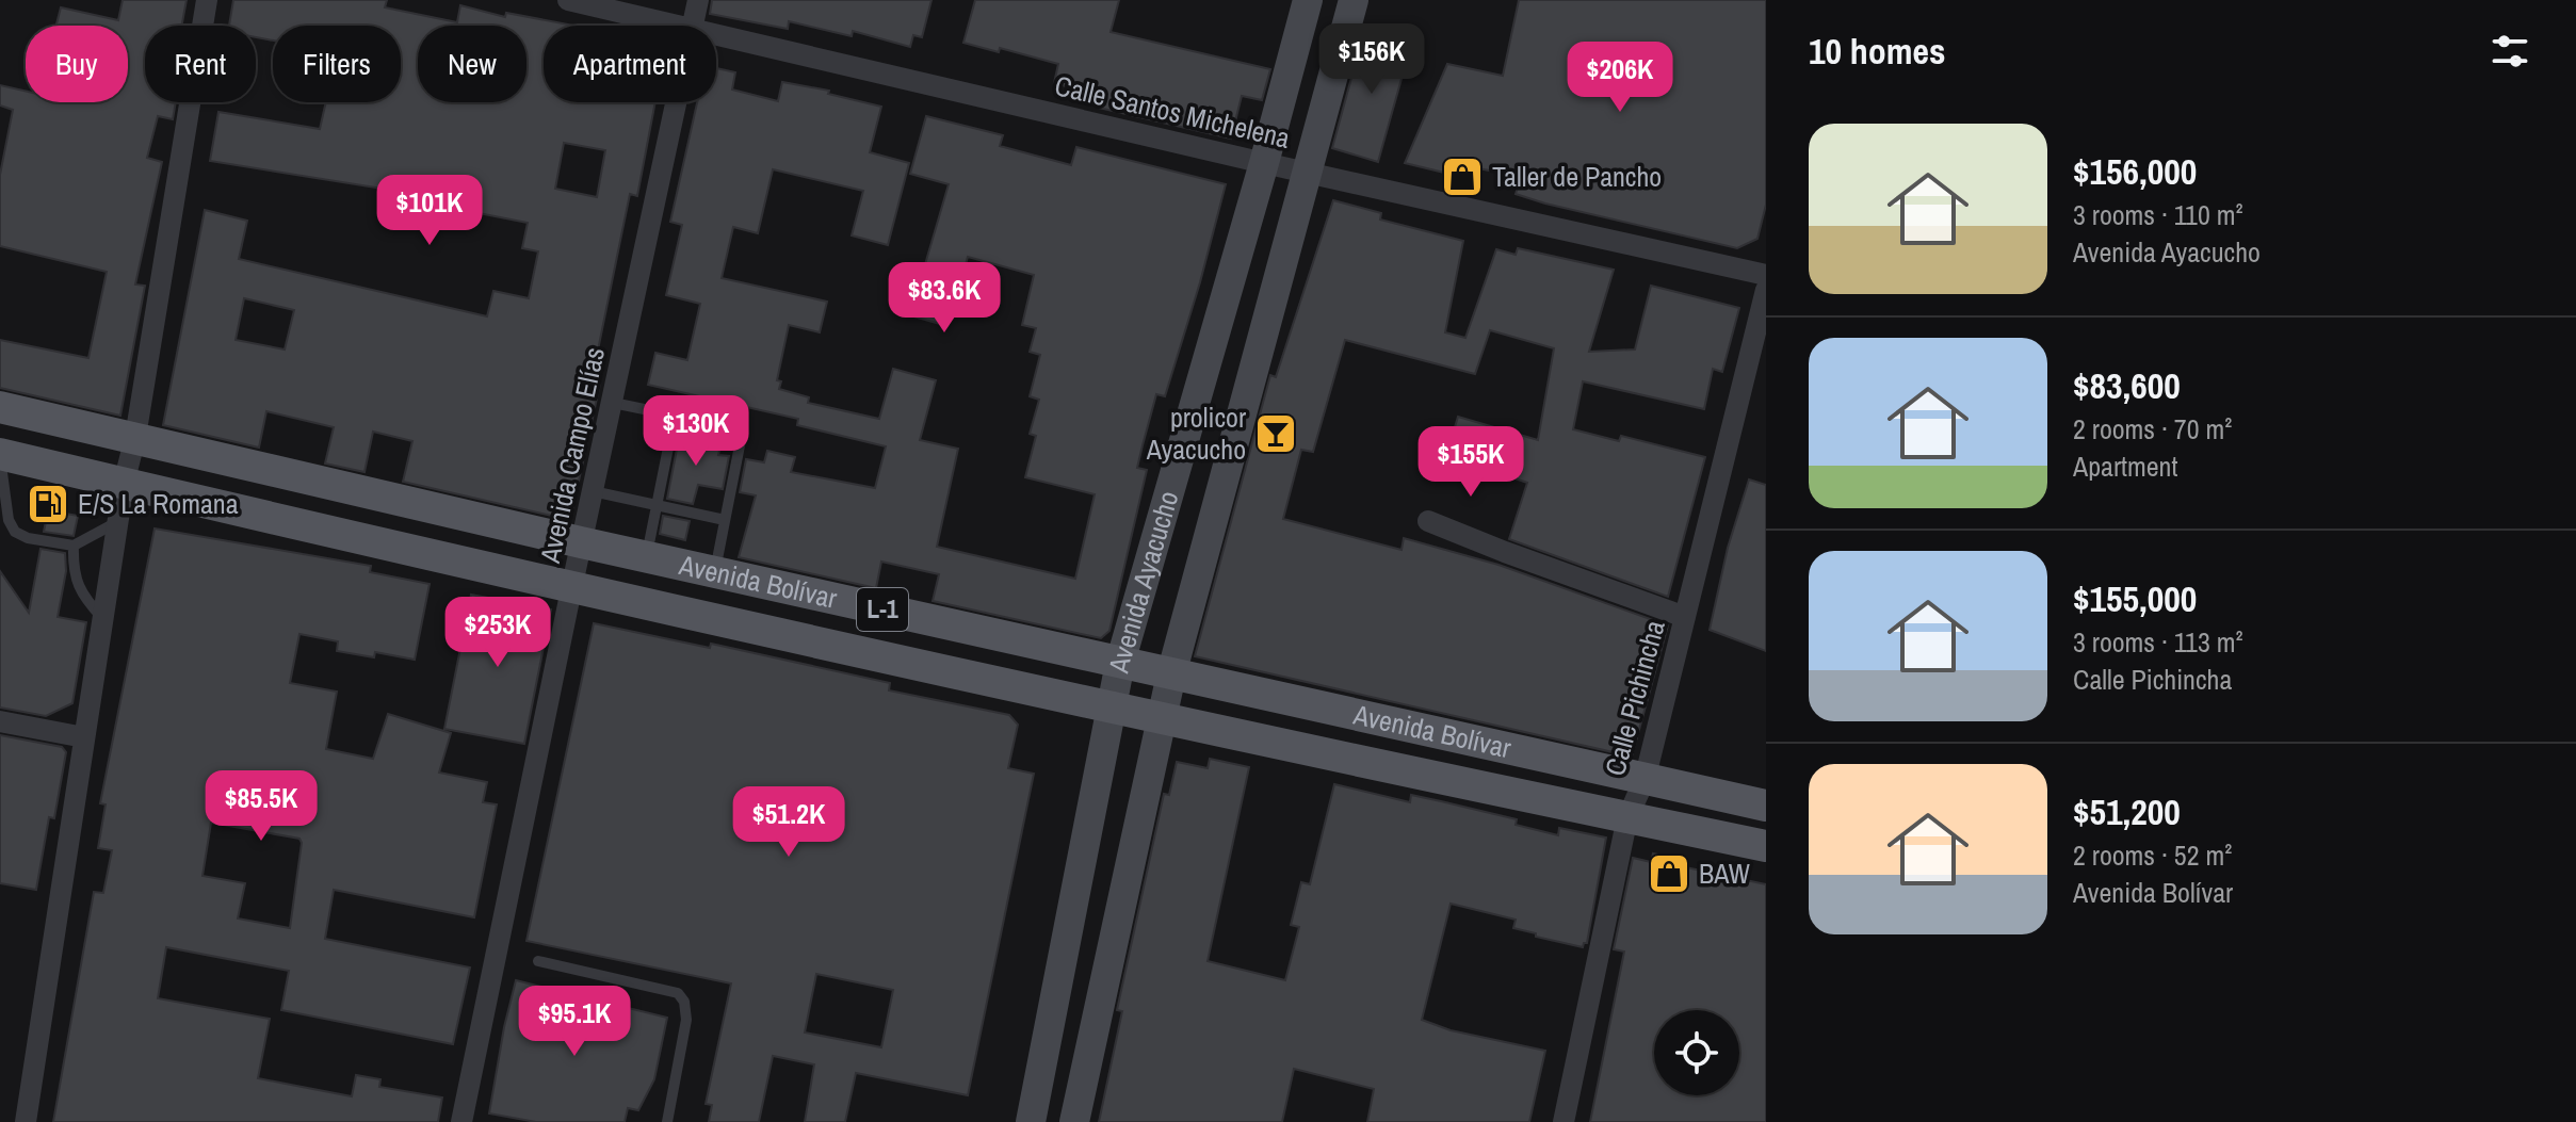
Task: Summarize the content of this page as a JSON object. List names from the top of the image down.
{
  "streets": {
    "main road": ["Avenida Bolívar", "L-1"],
    "street": [
      "Calle Santos Michelena",
      "Avenida Campo Elías",
      "Avenida Ayacucho",
      "Calle Pichincha"
    ]
  },
  "crossings": [
    ["Calle Santos Michelena", "Avenida Ayacucho"],
    ["Avenida Campo Elías", "Avenida Bolívar"],
    ["Avenida Bolívar", "Avenida Ayacucho"],
    ["Avenida Bolívar", "Calle Pichincha"]
  ],
  "places": {
    "shop": ["Taller de Pancho", "BAW"],
    "bar": ["prolicor Ayacucho"],
    "fuel station": ["E/S La Romana"]
  },
  "page": {
    "heading": "10 homes",
    "price": [
      "$156K",
      "$206K",
      "$101K",
      "$83.6K",
      "$130K",
      "$155K",
      "$253K",
      "$85.5K",
      "$51.2K",
      "$95.1K"
    ],
    "chip": [
      "Buy",
      "Rent",
      "Filters",
      "New",
      "Apartment"
    ],
    "list": [
      {
        "name": "$156,000",
        "note": "3 rooms · 110 m² · Avenida Ayacucho"
      },
      {
        "name": "$83,600",
        "note": "2 rooms · 70 m² · Apartment"
      },
      {
        "name": "$155,000",
        "note": "3 rooms · 113 m² · Calle Pichincha"
      },
      {
        "name": "$51,200",
        "note": "2 rooms · 52 m² · Avenida Bolívar"
      }
    ]
  }
}
